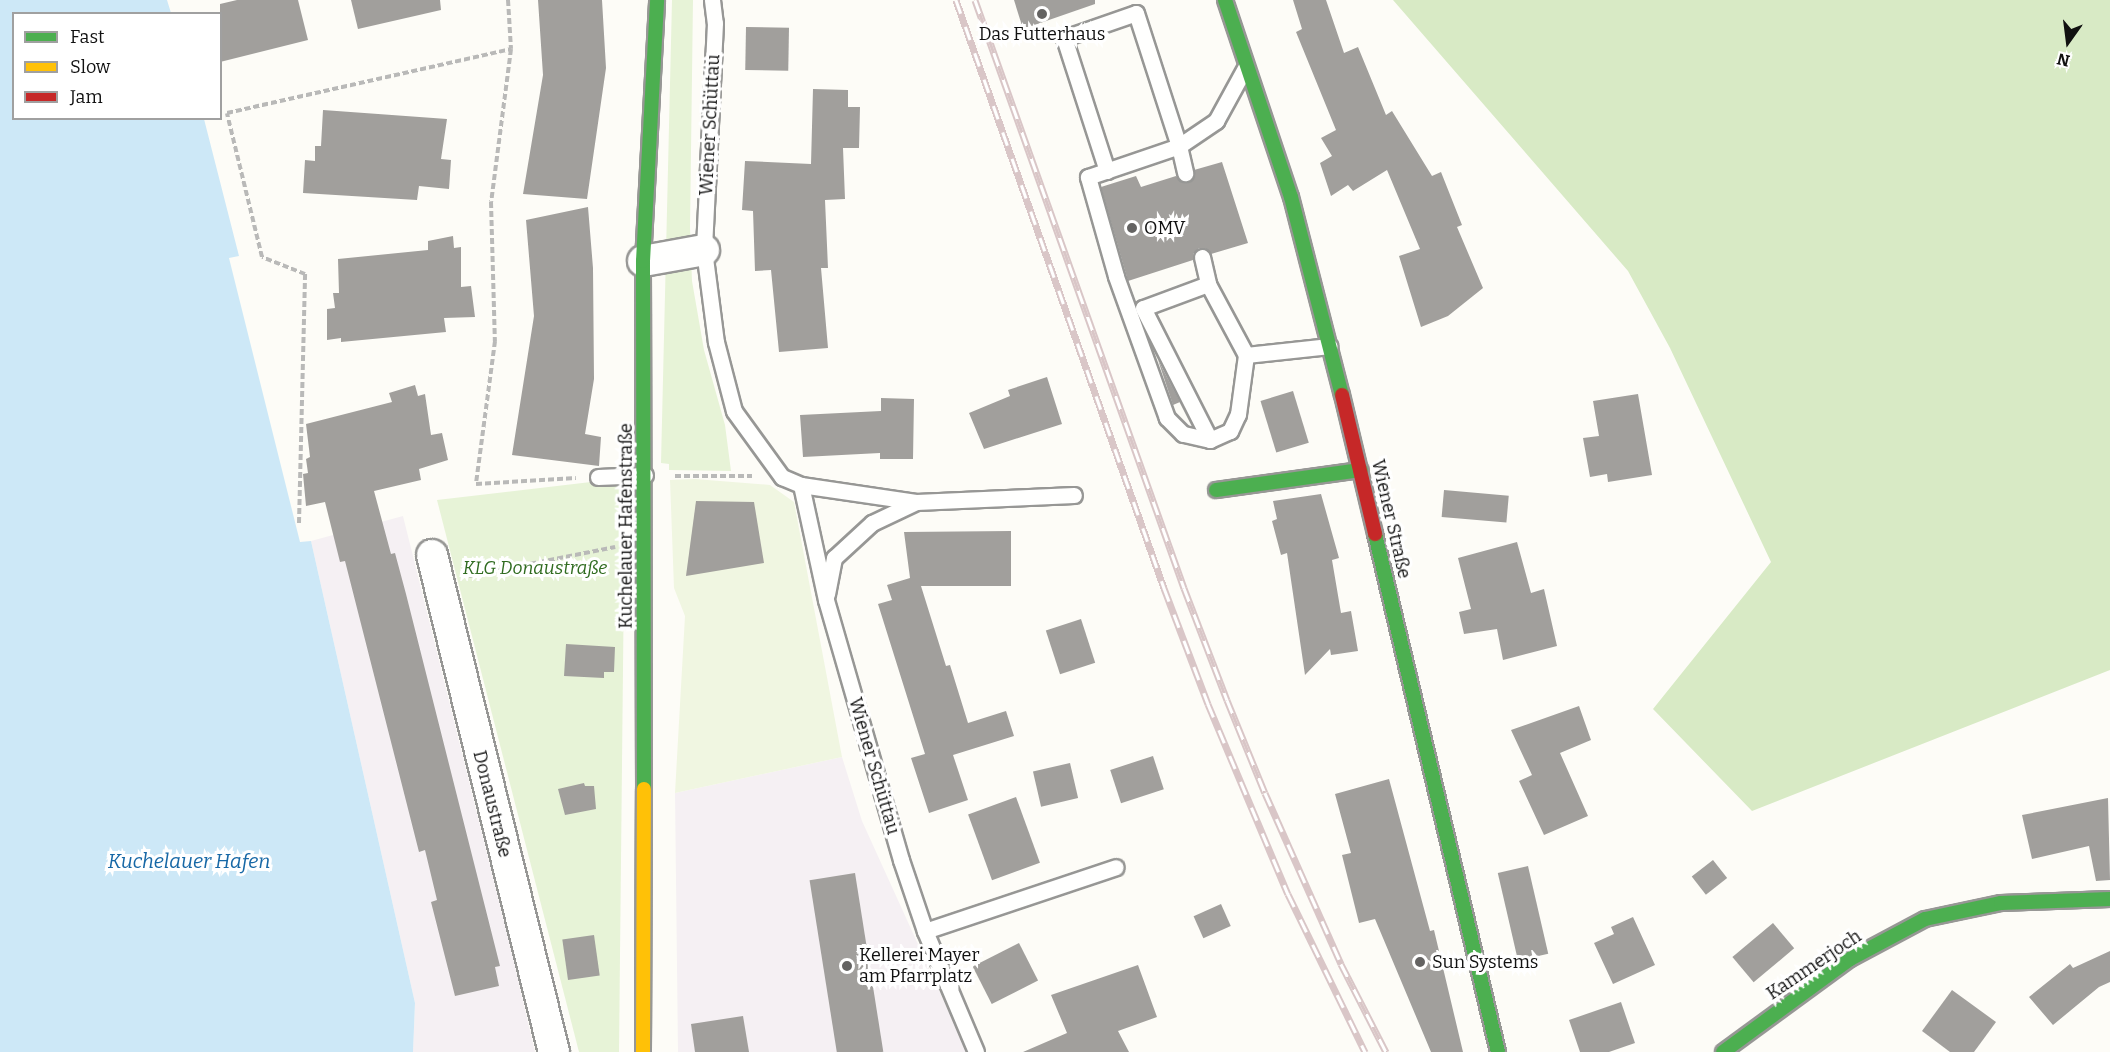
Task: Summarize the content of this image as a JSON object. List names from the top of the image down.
{
  "streets": {
    "street": [
      "Wiener Straße",
      "Kuchelauer Hafenstraße",
      "Donaustraße",
      "Kammerjoch"
    ],
    "lane": ["Wiener Schüttau"]
  },
  "water": ["Kuchelauer Hafen"],
  "parks": ["KLG Donaustraße"],
  "places": [
    "Das Futterhaus",
    "OMV",
    "Sun Systems",
    "Kellerei Mayer am Pfarrplatz"
  ],
  "legend": ["Fast", "Slow", "Jam"],
  "north": "bottom"
}
